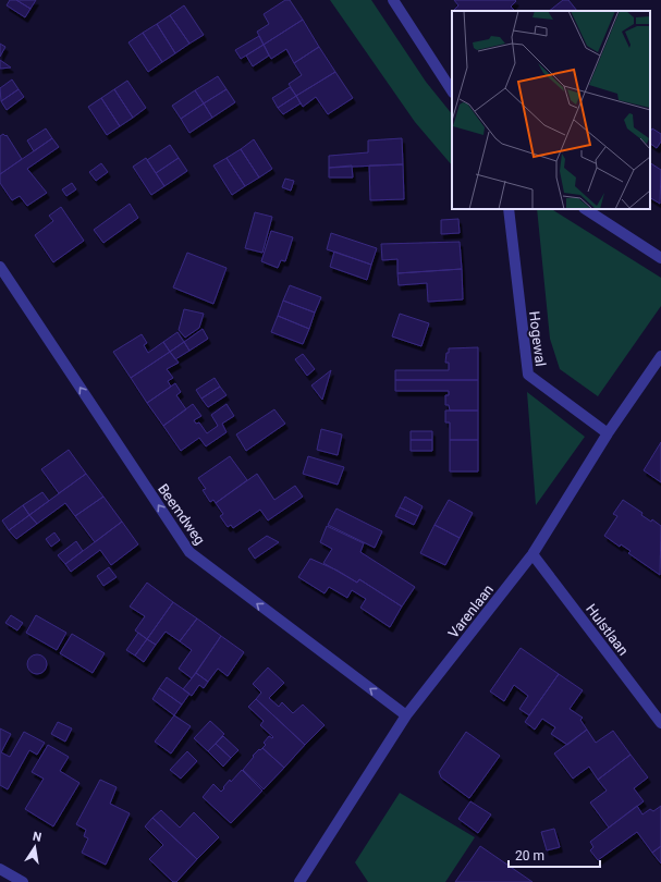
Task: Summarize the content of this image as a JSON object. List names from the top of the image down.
{
  "streets": {
    "street": [
      "Hogewal",
      "Beemdweg",
      "Varenlaan",
      "Hulstlaan"
    ]
  },
  "crossings": [
    ["Hogewal", "Varenlaan"],
    ["Beemdweg", "Varenlaan"],
    ["Varenlaan", "Hulstlaan"]
  ],
  "one_way": ["Beemdweg"],
  "scale_bar": "20 m",
  "north": "top"
}
